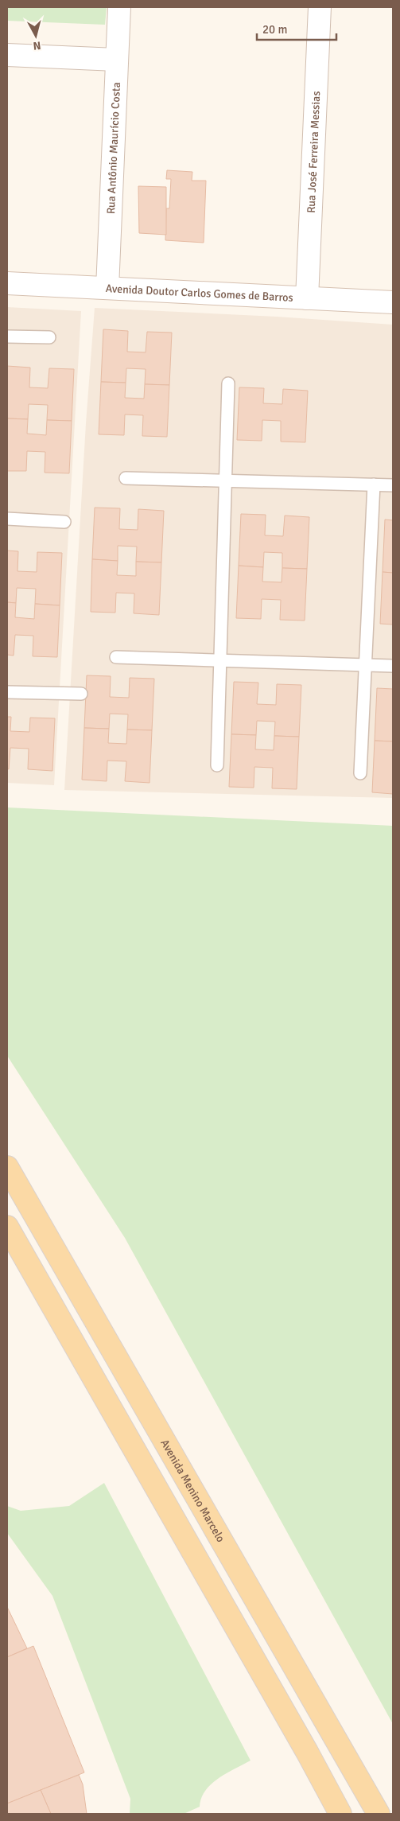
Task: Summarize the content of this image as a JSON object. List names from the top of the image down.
{
  "streets": {
    "main road": ["Avenida Menino Marcelo"],
    "street": ["Rua Antônio Maurício Costa", "Rua José Ferreira Messias", "Avenida Doutor Carlos Gomes de Barros"]
  },
  "crossings": [
    ["Rua Antônio Maurício Costa", "Avenida Doutor Carlos Gomes de Barros"],
    ["Rua José Ferreira Messias", "Avenida Doutor Carlos Gomes de Barros"]
  ],
  "scale_bar": "20 m",
  "north": "bottom"
}
